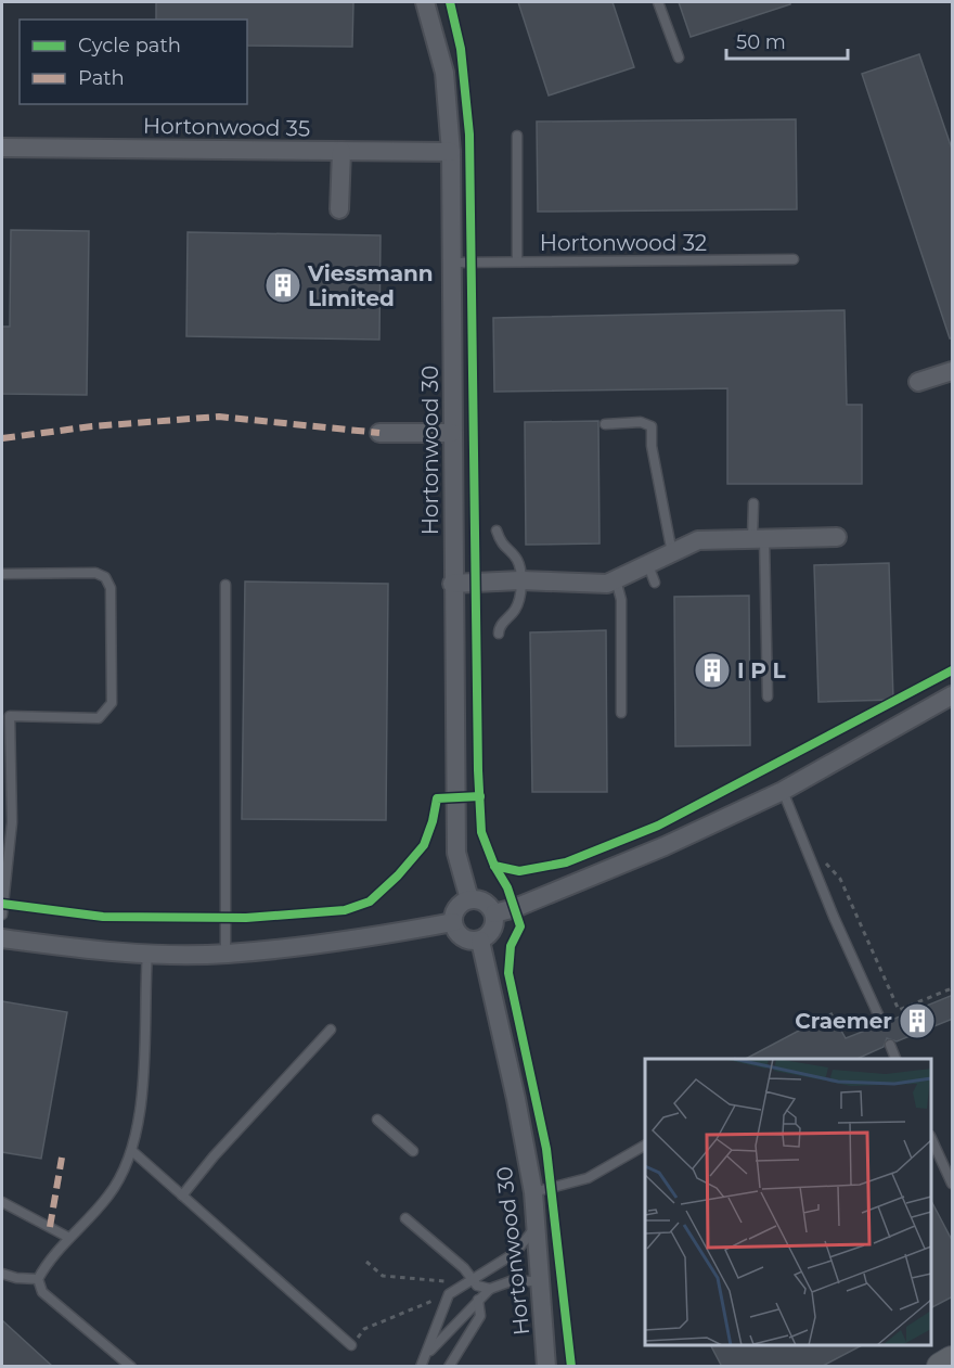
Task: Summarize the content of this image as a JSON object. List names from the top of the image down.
{
  "streets": {
    "street": ["Hortonwood 35", "Hortonwood 30"],
    "lane": ["Hortonwood 32"]
  },
  "crossings": [
    ["Hortonwood 35", "Hortonwood 30"],
    ["Hortonwood 32", "Hortonwood 30"]
  ],
  "places": {
    "building": ["Viessmann Limited", "I P L", "Craemer"]
  },
  "legend": ["Cycle path", "Path"],
  "scale_bar": "50 m"
}
